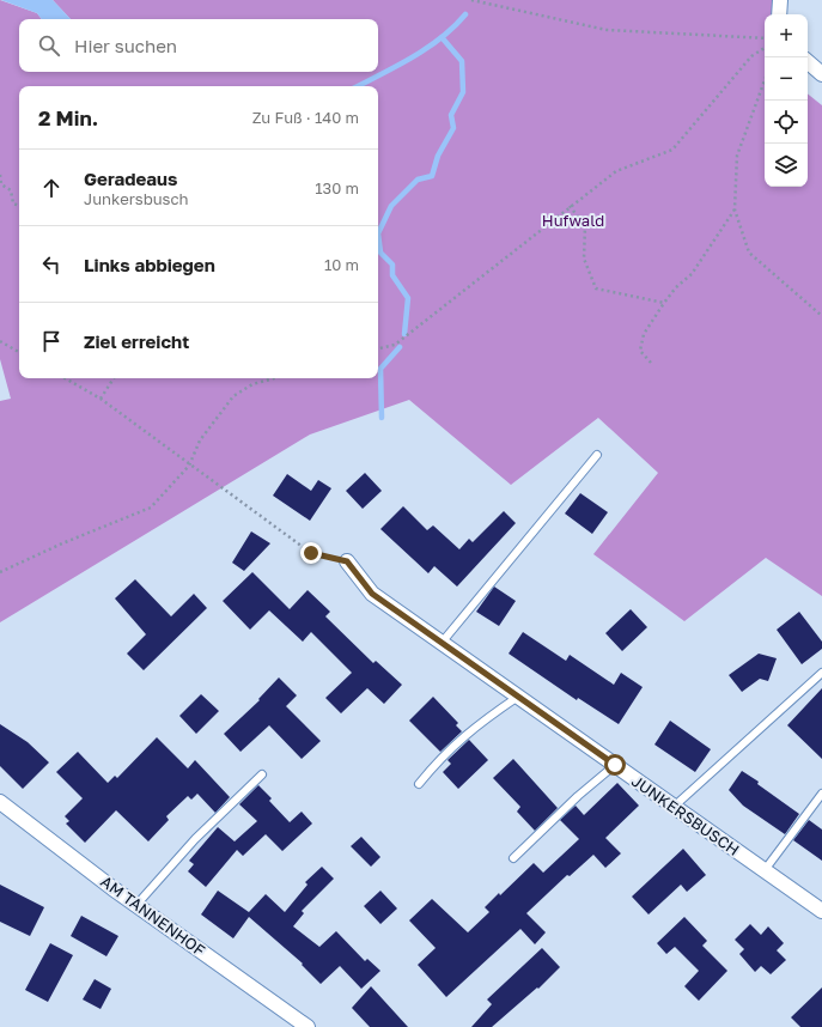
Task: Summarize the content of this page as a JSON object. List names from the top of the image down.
{
  "streets": {
    "street": ["JUNKERSBUSCH", "AM TANNENHOF"]
  },
  "parks": ["Hufwald"],
  "page": {
    "map_buttons": ["+", "−"],
    "search": "Hier suchen",
    "heading": ["2 Min.", "Zu Fuß · 140 m"],
    "list": [
      ["Geradeaus", "Junkersbusch", "130 m"],
      ["Links abbiegen", "10 m"],
      "Ziel erreicht"
    ]
  }
}
